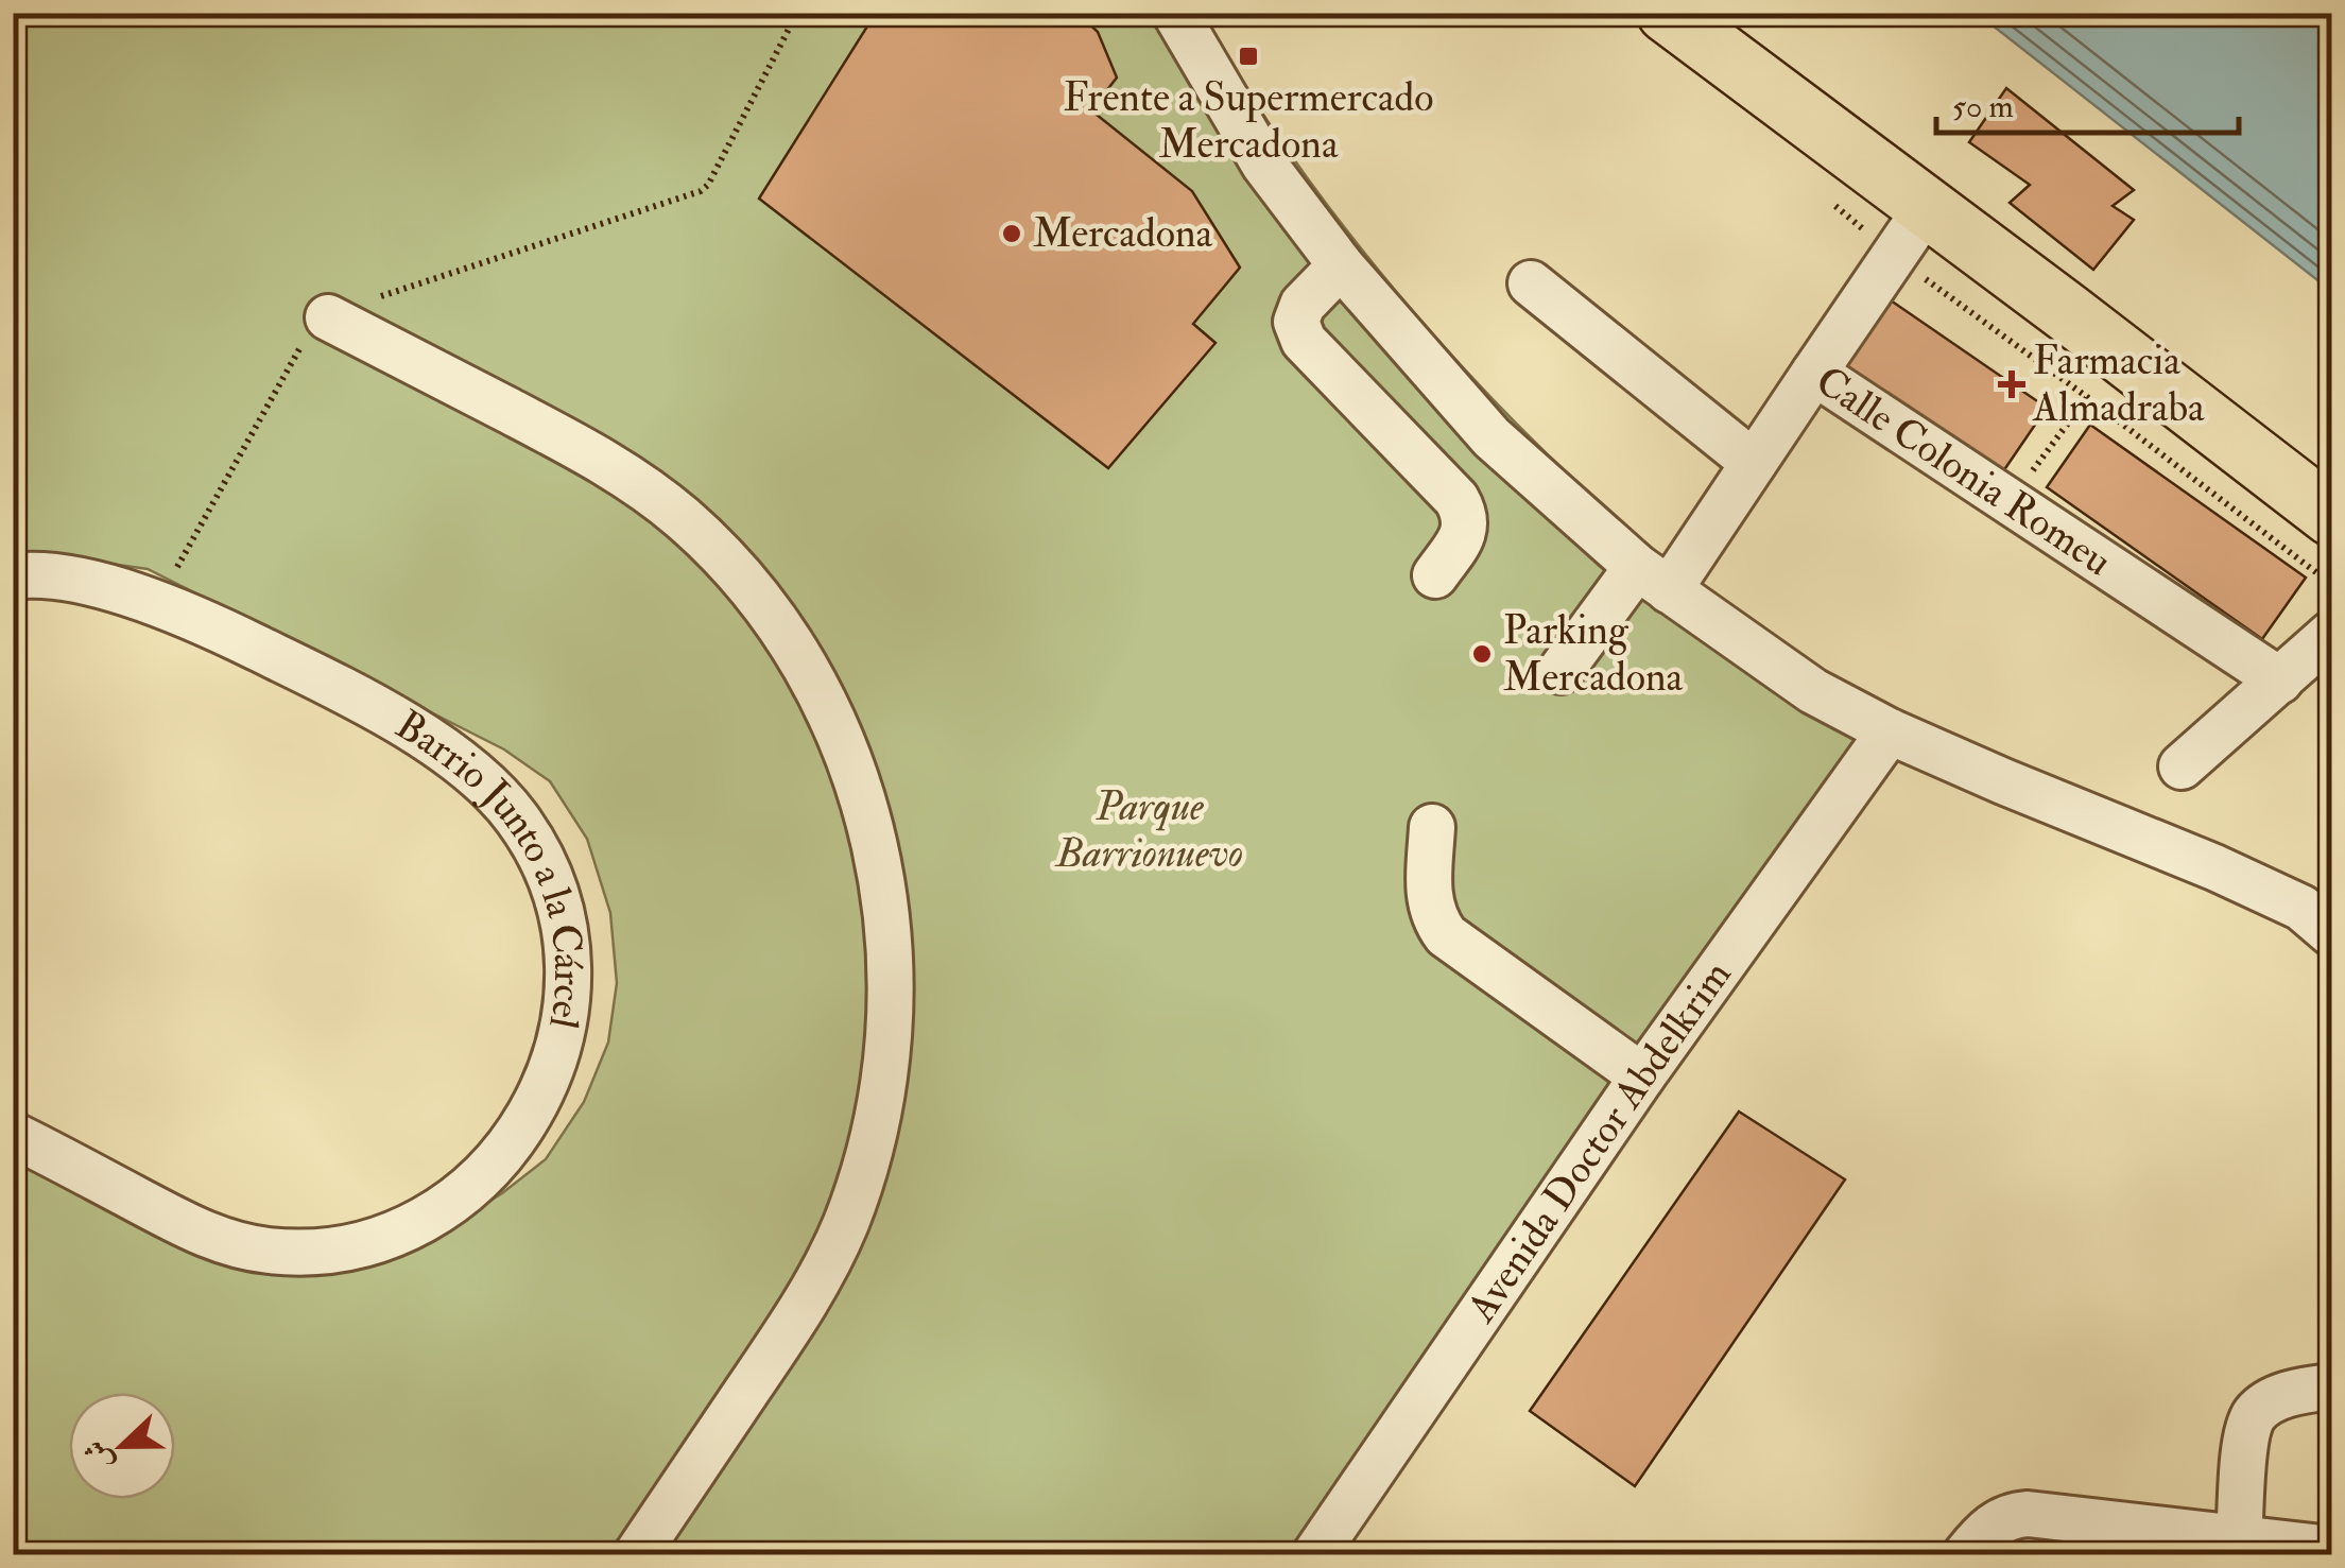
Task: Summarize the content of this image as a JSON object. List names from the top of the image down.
{
  "streets": {
    "street": ["Calle Colonia Romeu", "Barrio Junto a la Cárcel", "Avenida Doctor Abdelkrim"]
  },
  "parks": ["Parque Barrionuevo"],
  "places": {
    "transit": ["Frente a Supermercado Mercadona"],
    "other": ["Mercadona", "Parking Mercadona"],
    "health": ["Farmacia Almadraba"]
  },
  "scale_bar": "50 m",
  "north": "left"
}
